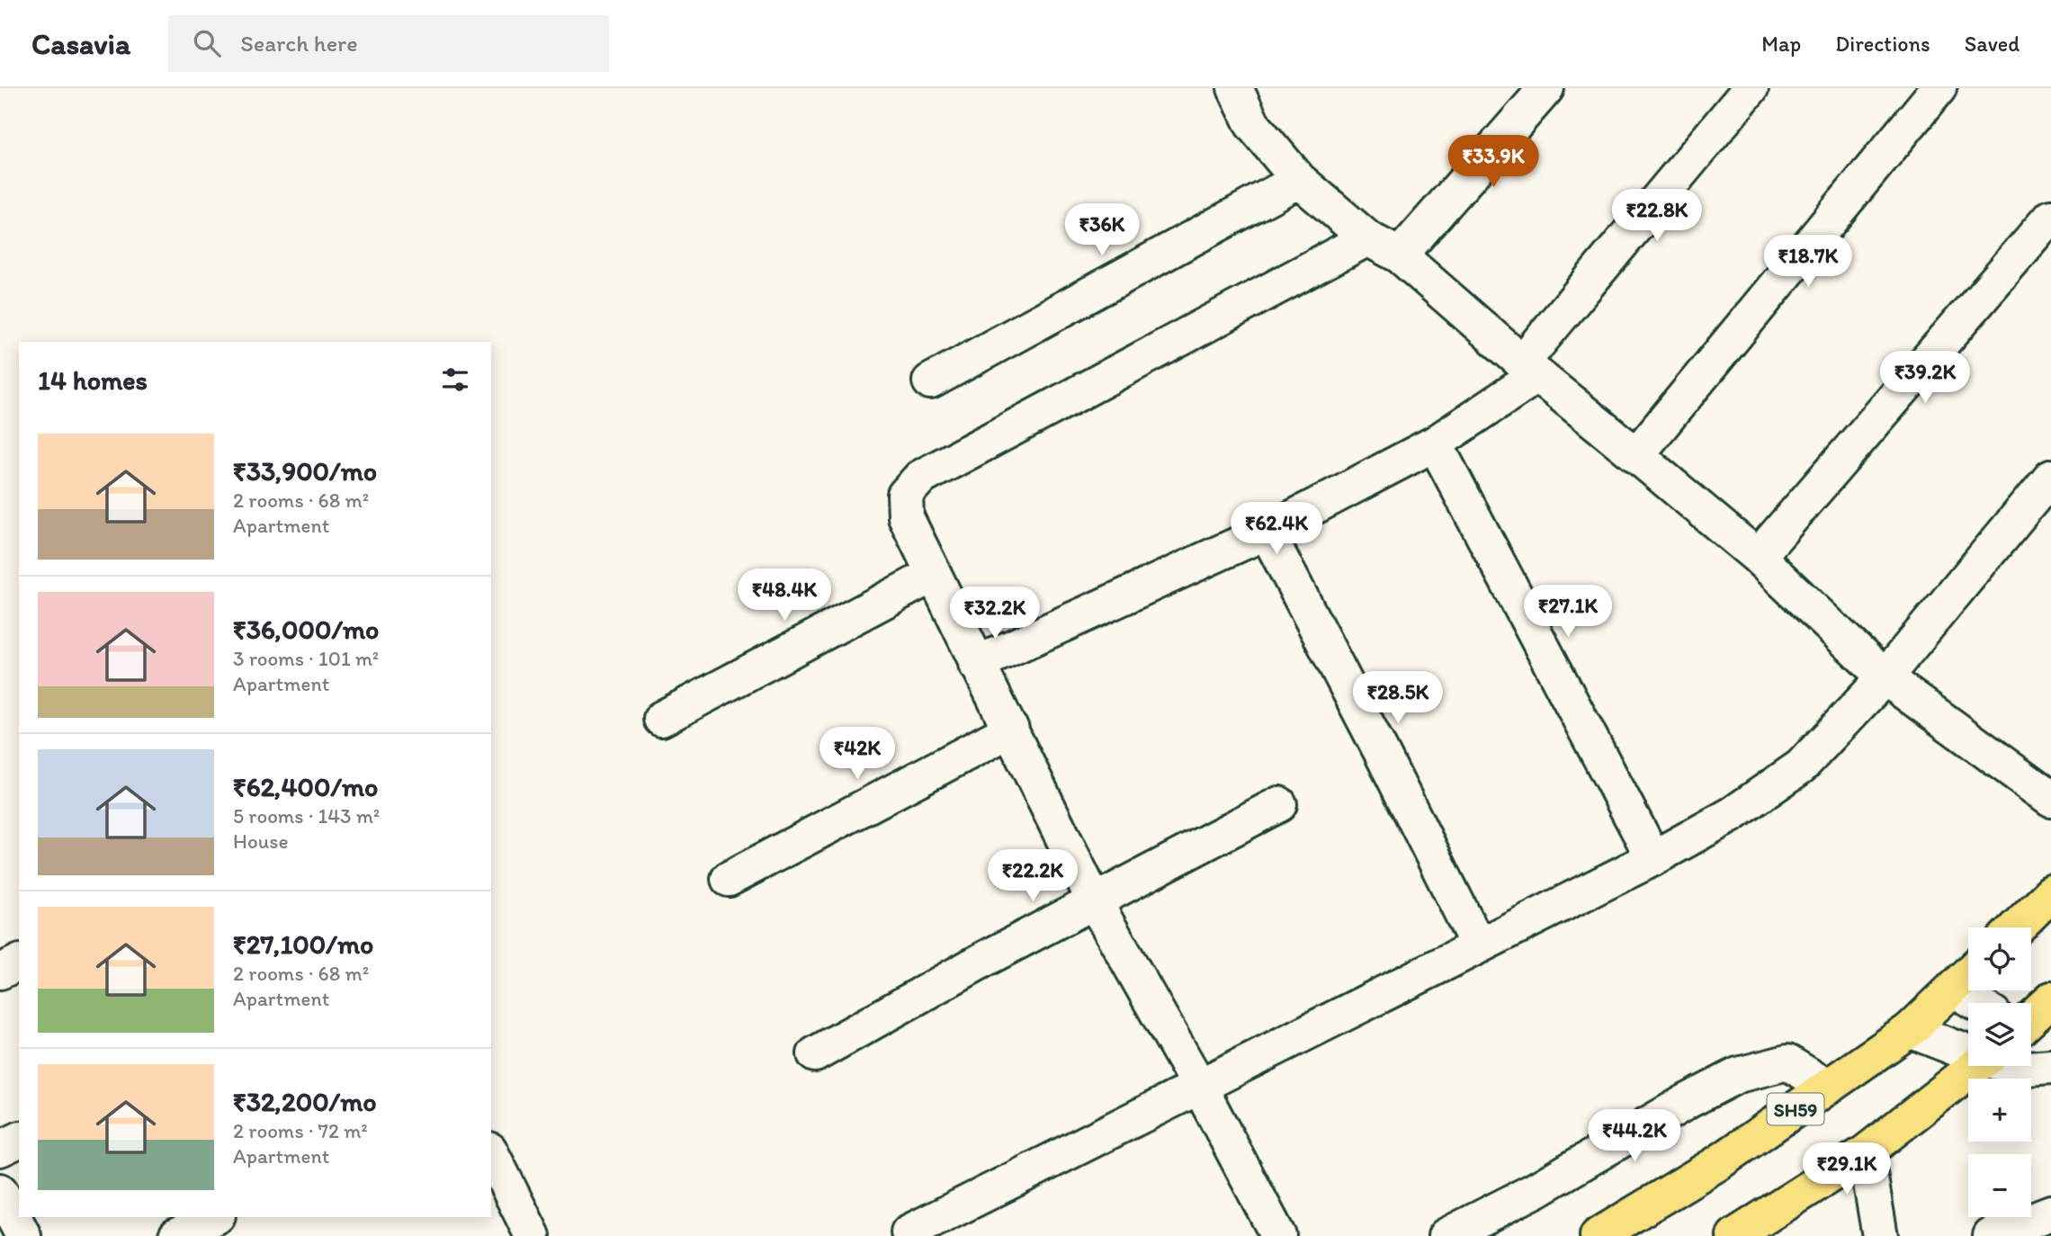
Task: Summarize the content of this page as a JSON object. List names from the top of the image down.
{
  "streets": {
    "highway": ["SH59"]
  },
  "page": {
    "header": "Casavia",
    "search": "Search here",
    "nav": ["Map", "Directions", "Saved"],
    "price": [
      "₹33.9K",
      "₹22.8K",
      "₹36K",
      "₹18.7K",
      "₹39.2K",
      "₹62.4K",
      "₹48.4K",
      "₹27.1K",
      "₹32.2K",
      "₹28.5K",
      "₹42K",
      "₹22.2K",
      "₹44.2K",
      "₹29.1K"
    ],
    "heading": "14 homes",
    "list": [
      {
        "name": "₹33,900/mo",
        "note": "2 rooms · 68 m² · Apartment"
      },
      {
        "name": "₹36,000/mo",
        "note": "3 rooms · 101 m² · Apartment"
      },
      {
        "name": "₹62,400/mo",
        "note": "5 rooms · 143 m² · House"
      },
      {
        "name": "₹27,100/mo",
        "note": "2 rooms · 68 m² · Apartment"
      },
      {
        "name": "₹32,200/mo",
        "note": "2 rooms · 72 m² · Apartment"
      }
    ],
    "map_buttons": ["+", "−"]
  }
}
